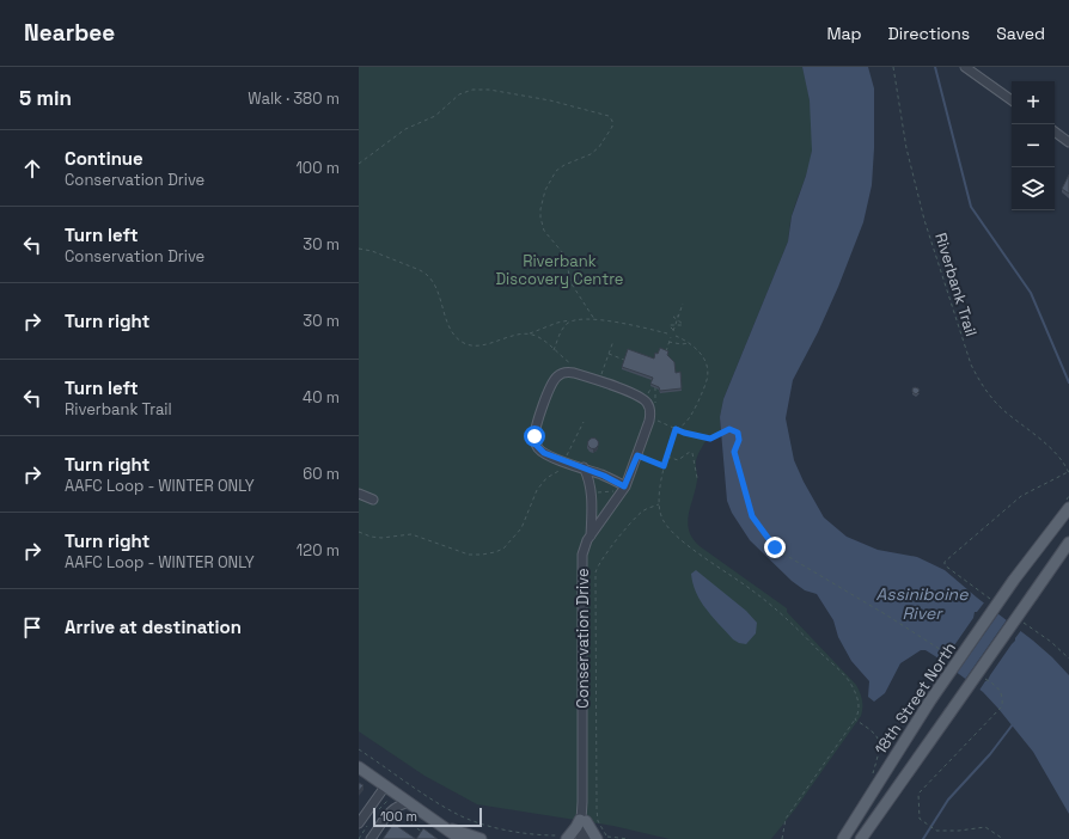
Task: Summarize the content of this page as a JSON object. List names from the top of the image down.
{
  "streets": {
    "main road": ["18th Street North"],
    "street": ["Conservation Drive"],
    "path": ["Riverbank Trail"]
  },
  "water": ["Assiniboine River"],
  "parks": ["Riverbank Discovery Centre"],
  "scale_bar": "100 m",
  "page": {
    "header": "Nearbee",
    "nav": ["Map", "Directions", "Saved"],
    "heading": ["5 min", "Walk · 380 m"],
    "map_buttons": ["+", "−"],
    "list": [
      ["Continue", "Conservation Drive", "100 m"],
      ["Turn left", "Conservation Drive", "30 m"],
      ["Turn right", "30 m"],
      ["Turn left", "Riverbank Trail", "40 m"],
      ["Turn right", "AAFC Loop - WINTER ONLY", "60 m"],
      ["Turn right", "AAFC Loop - WINTER ONLY", "120 m"],
      "Arrive at destination"
    ],
    "scale": "100 m"
  }
}
